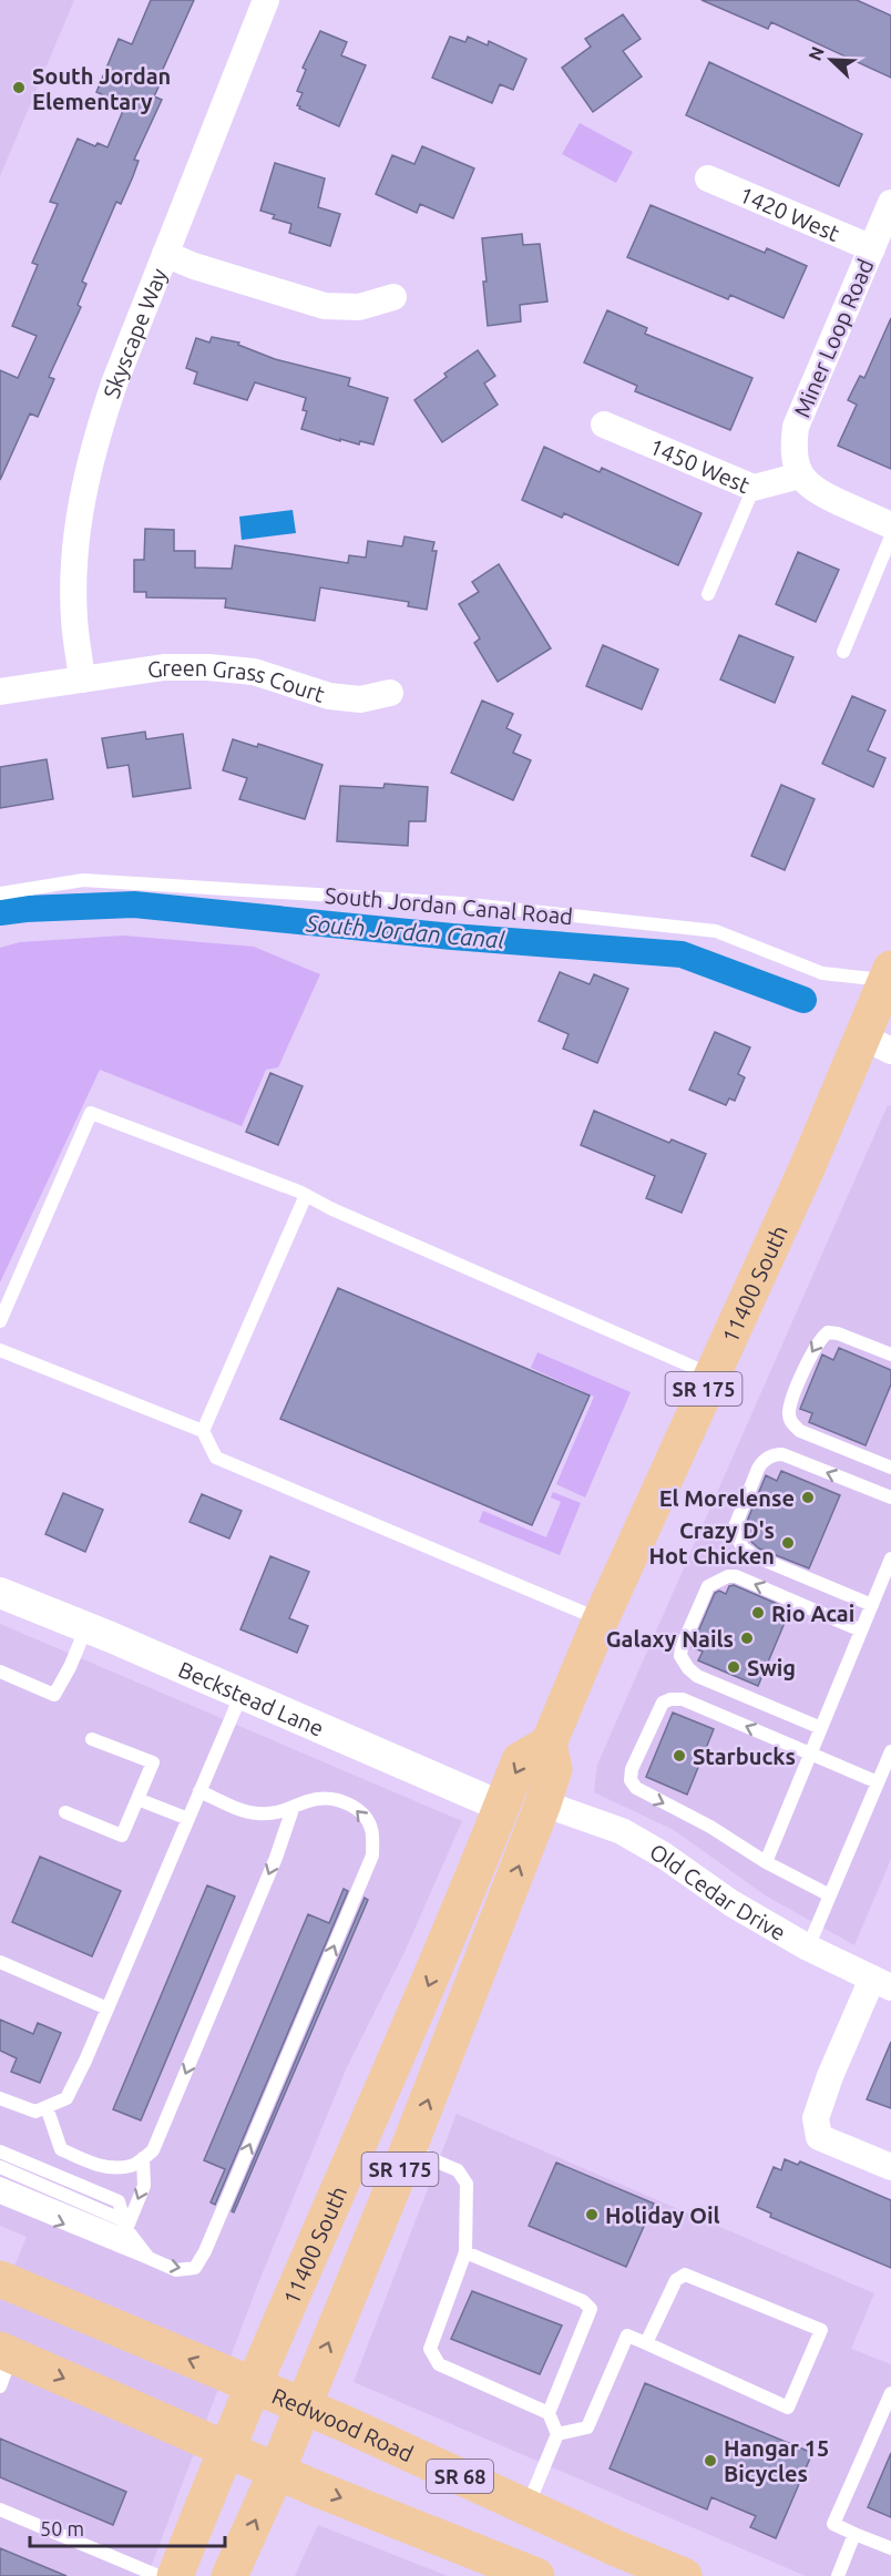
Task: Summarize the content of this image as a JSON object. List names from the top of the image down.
{
  "streets": {
    "main road": [
      "11400 South",
      "SR 175",
      "Redwood Road",
      "SR 68"
    ],
    "street": [
      "1420 West",
      "Skyscape Way",
      "Miner Loop Road",
      "1450 West",
      "Green Grass Court",
      "Beckstead Lane",
      "Old Cedar Drive"
    ],
    "lane": ["South Jordan Canal Road"]
  },
  "crossings": [
    ["1420 West", "Miner Loop Road"],
    ["Skyscape Way", "Green Grass Court"],
    ["Miner Loop Road", "1450 West"],
    ["South Jordan Canal Road", "11400 South"],
    ["11400 South", "Beckstead Lane"],
    ["11400 South", "Old Cedar Drive"],
    ["11400 South", "Redwood Road"]
  ],
  "water": ["South Jordan Canal"],
  "places": [
    "South Jordan Elementary",
    "El Morelense",
    "Crazy D's Hot Chicken",
    "Rio Acai",
    "Galaxy Nails",
    "Swig",
    "Starbucks",
    "Holiday Oil",
    "Hangar 15 Bicycles"
  ],
  "scale_bar": "50 m",
  "north": "top left"
}
